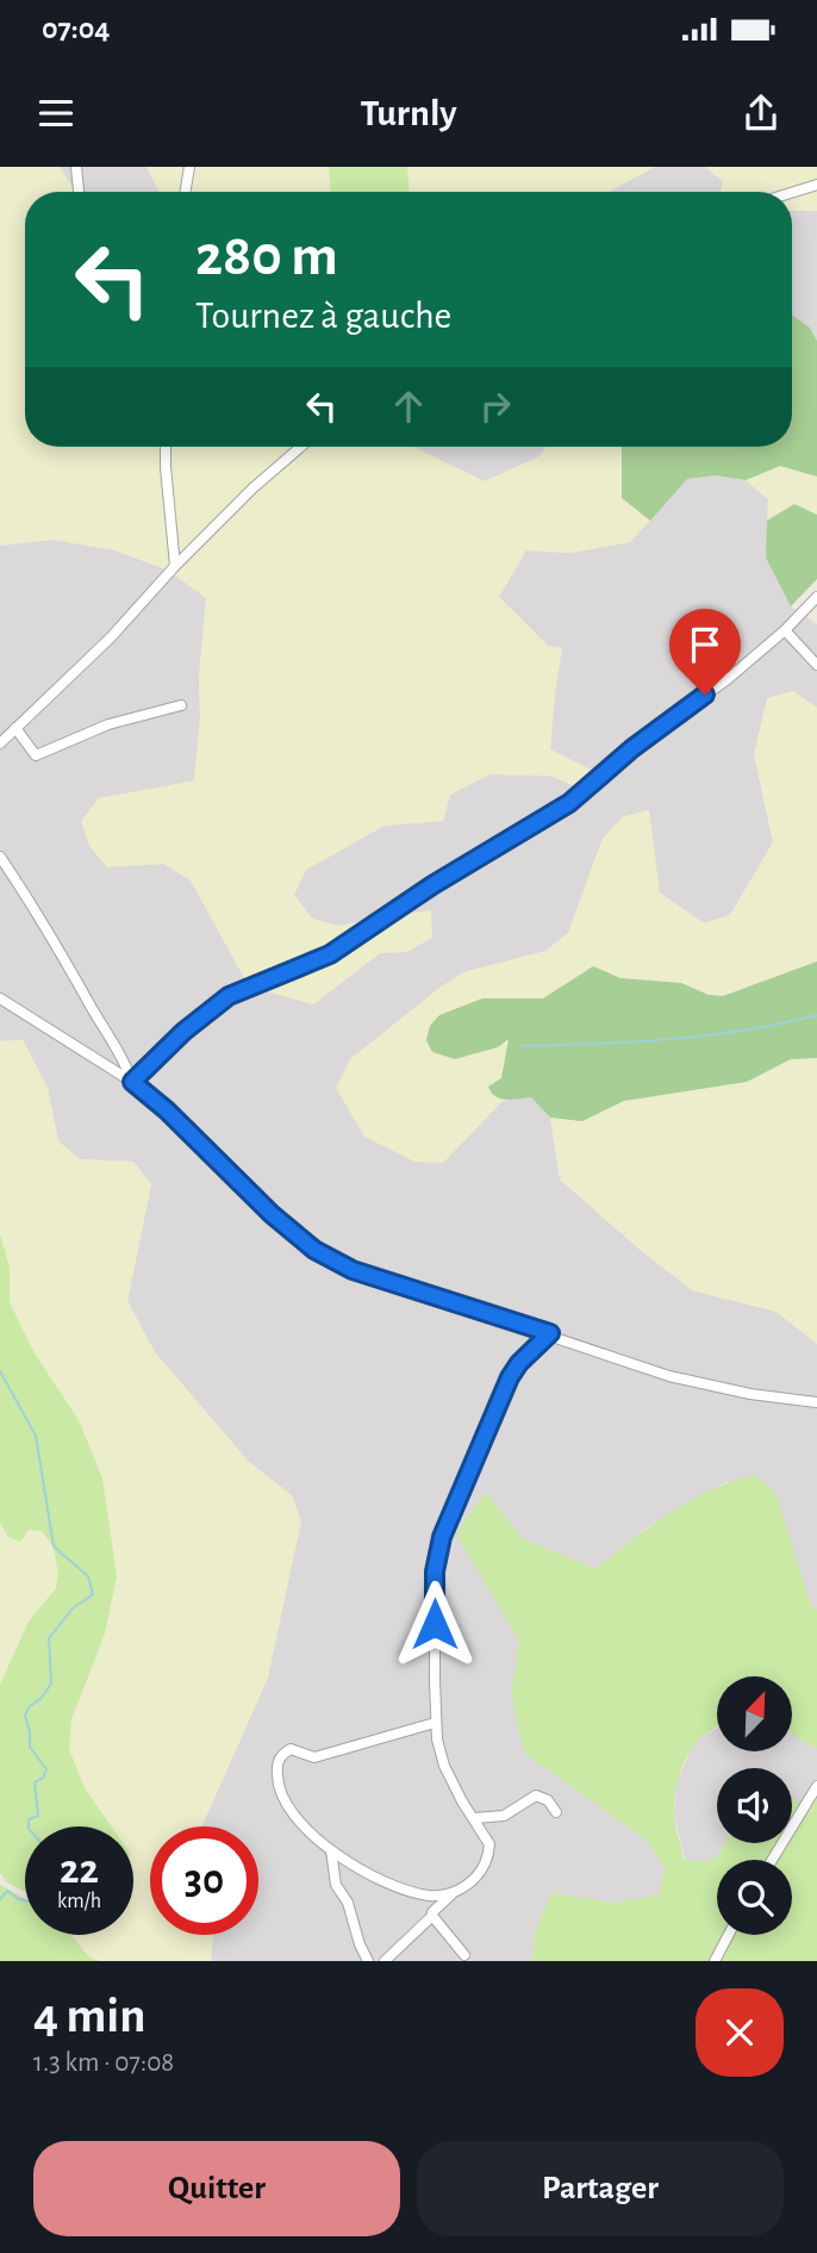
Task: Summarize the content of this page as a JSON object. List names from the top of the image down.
{
  "north": "top right",
  "page": {
    "status": "07:04",
    "header": "Turnly",
    "turn": ["280 m", "Tournez à gauche"],
    "speed": "22 km/h",
    "limit": "30",
    "heading": ["4 min", "1.3 km · 07:08"],
    "buttons": ["Quitter", "Partager"]
  }
}
